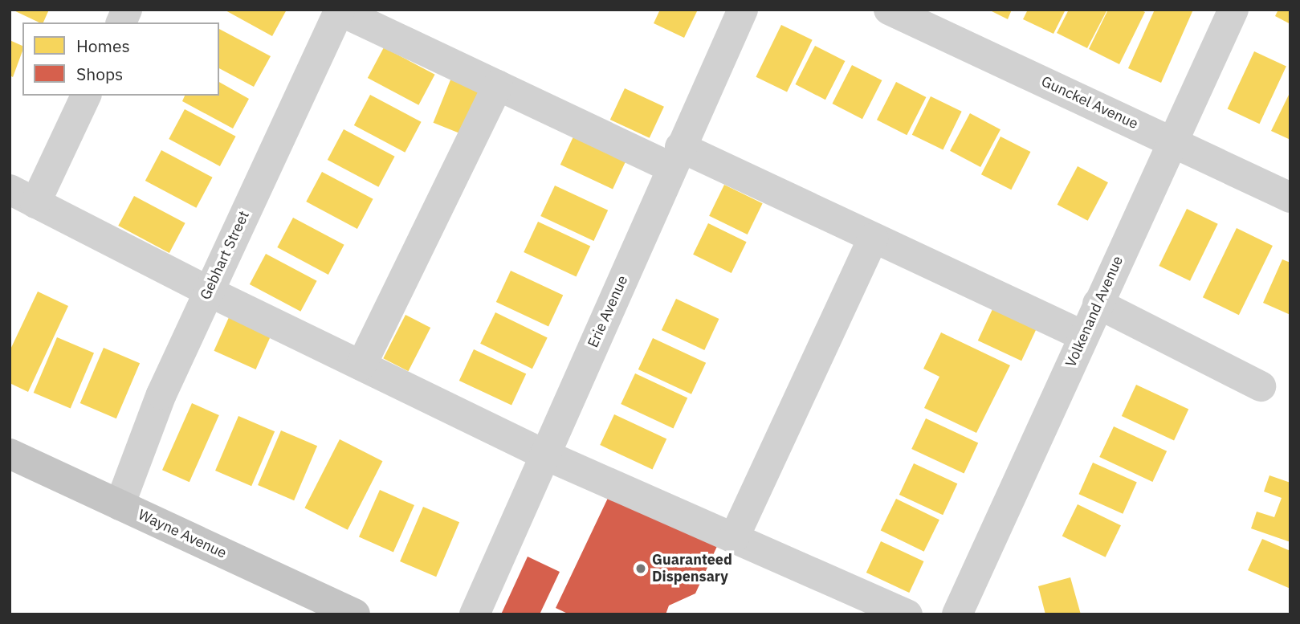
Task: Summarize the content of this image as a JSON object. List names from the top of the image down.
{
  "streets": {
    "main road": ["Wayne Avenue"],
    "street": [
      "Gunckel Avenue",
      "Gebhart Street",
      "Erie Avenue",
      "Volkenand Avenue"
    ]
  },
  "crossings": [
    ["Gunckel Avenue", "Volkenand Avenue"],
    ["Gebhart Street", "Wayne Avenue"]
  ],
  "places": ["Guaranteed Dispensary"],
  "legend": ["Homes", "Shops"]
}
